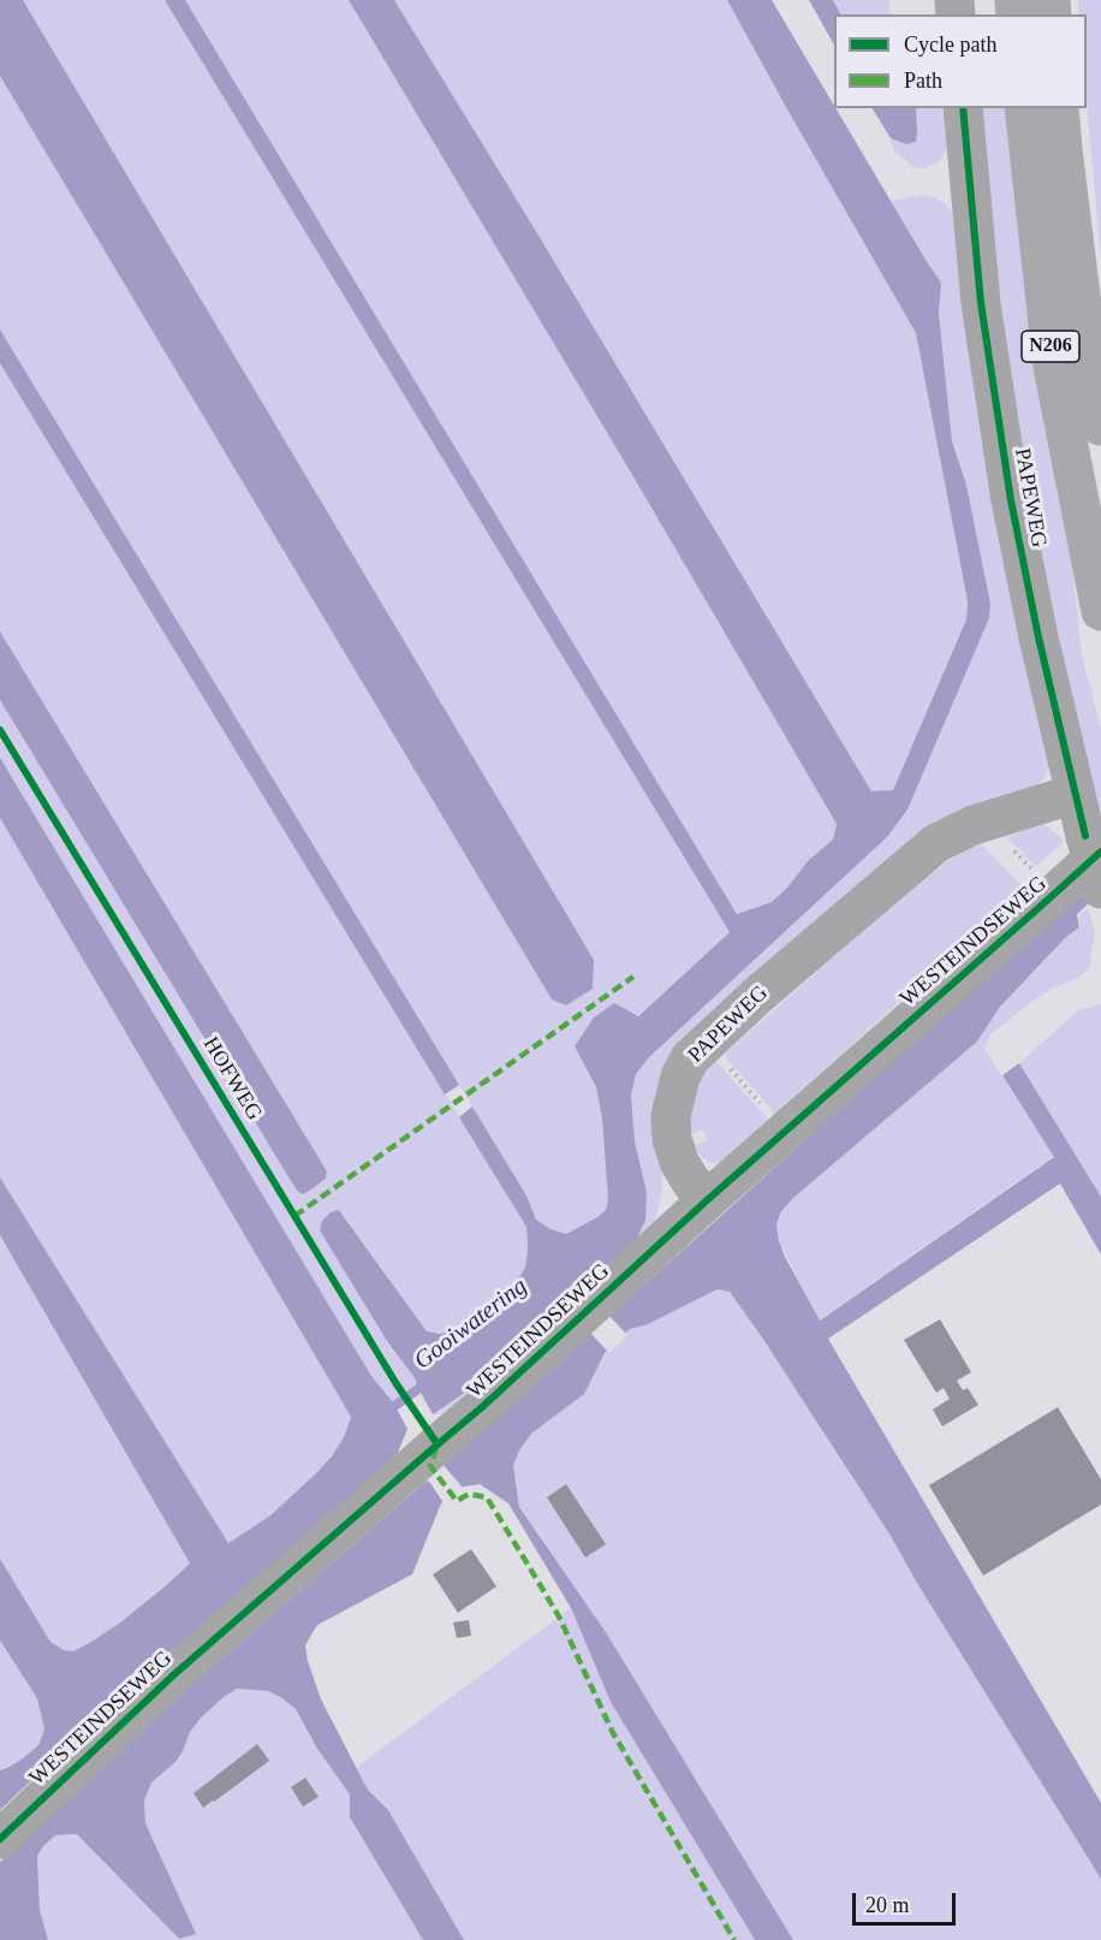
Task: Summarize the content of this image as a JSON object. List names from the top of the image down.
{
  "streets": {
    "main road": ["N206"],
    "street": ["PAPEWEG", "WESTEINDSEWEG"],
    "cycle path": ["HOFWEG"]
  },
  "crossings": [
    ["PAPEWEG", "WESTEINDSEWEG"]
  ],
  "water": ["Gooiwatering"],
  "legend": ["Cycle path", "Path"],
  "scale_bar": "20 m"
}
